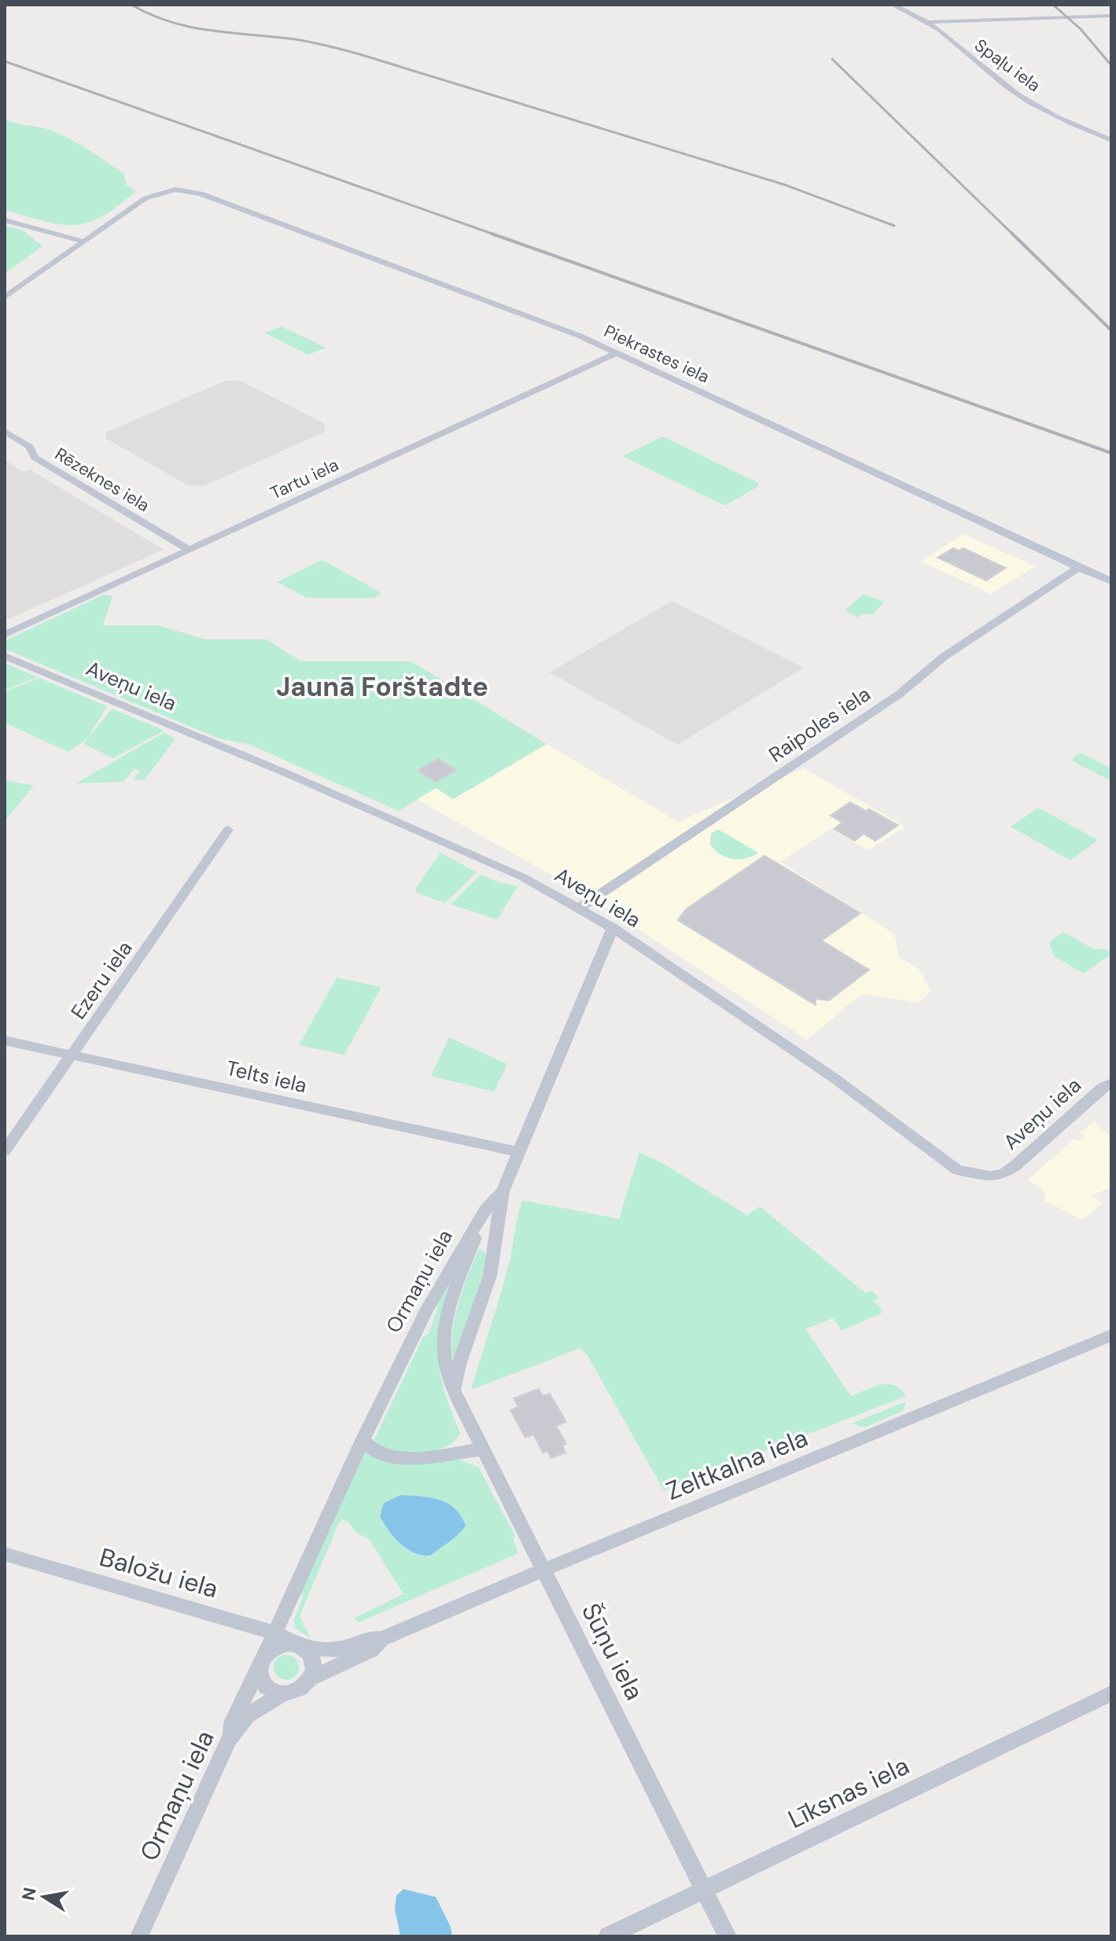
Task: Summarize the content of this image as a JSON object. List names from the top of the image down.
{
  "streets": {
    "street": [
      "Spaļu iela",
      "Piekrastes iela",
      "Tartu iela",
      "Rēzeknes iela",
      "Aveņu iela",
      "Raipoles iela",
      "Ezeru iela",
      "Telts iela",
      "Ormaņu iela",
      "Zeltkalna iela",
      "Baložu iela",
      "Šūņu iela",
      "Līksnas iela"
    ]
  },
  "crossings": [
    ["Piekrastes iela", "Tartu iela"],
    ["Piekrastes iela", "Raipoles iela"],
    ["Tartu iela", "Rēzeknes iela"],
    ["Aveņu iela", "Raipoles iela"],
    ["Aveņu iela", "Ormaņu iela"],
    ["Ezeru iela", "Telts iela"],
    ["Telts iela", "Ormaņu iela"],
    ["Ormaņu iela", "Baložu iela"],
    ["Ormaņu iela", "Šūņu iela"],
    ["Zeltkalna iela", "Šūņu iela"],
    ["Šūņu iela", "Līksnas iela"]
  ],
  "districts": ["Jaunā Forštadte"],
  "north": "left"
}
